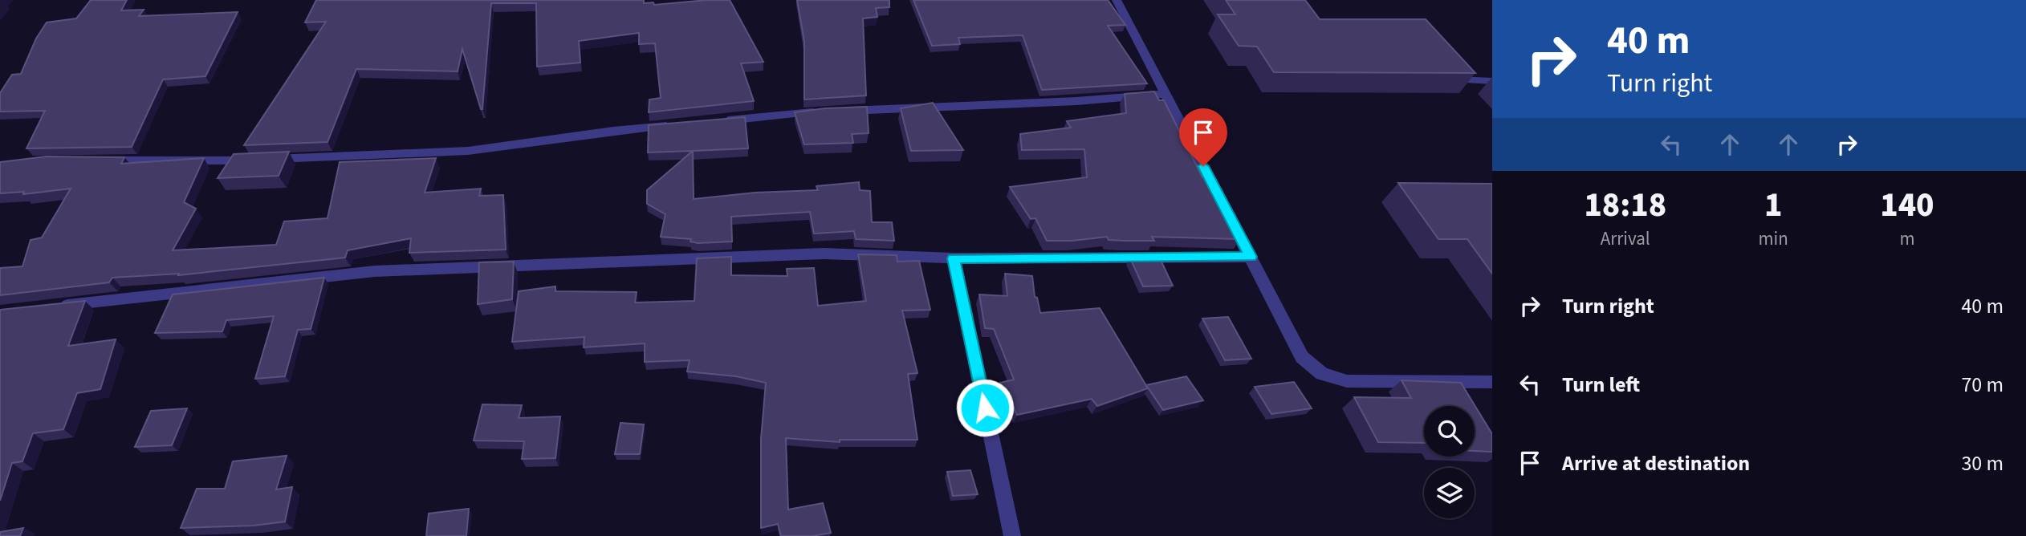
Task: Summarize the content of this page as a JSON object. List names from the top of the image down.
{
  "page": {
    "turn": ["40 m", "Turn right"],
    "eta": [
      "18:18",
      "Arrival",
      "1",
      "min",
      "140",
      "m"
    ],
    "list": [
      {
        "name": "Turn right",
        "value": "40 m"
      },
      {
        "name": "Turn left",
        "value": "70 m"
      },
      {
        "name": "Arrive at destination",
        "value": "30 m"
      }
    ]
  }
}
